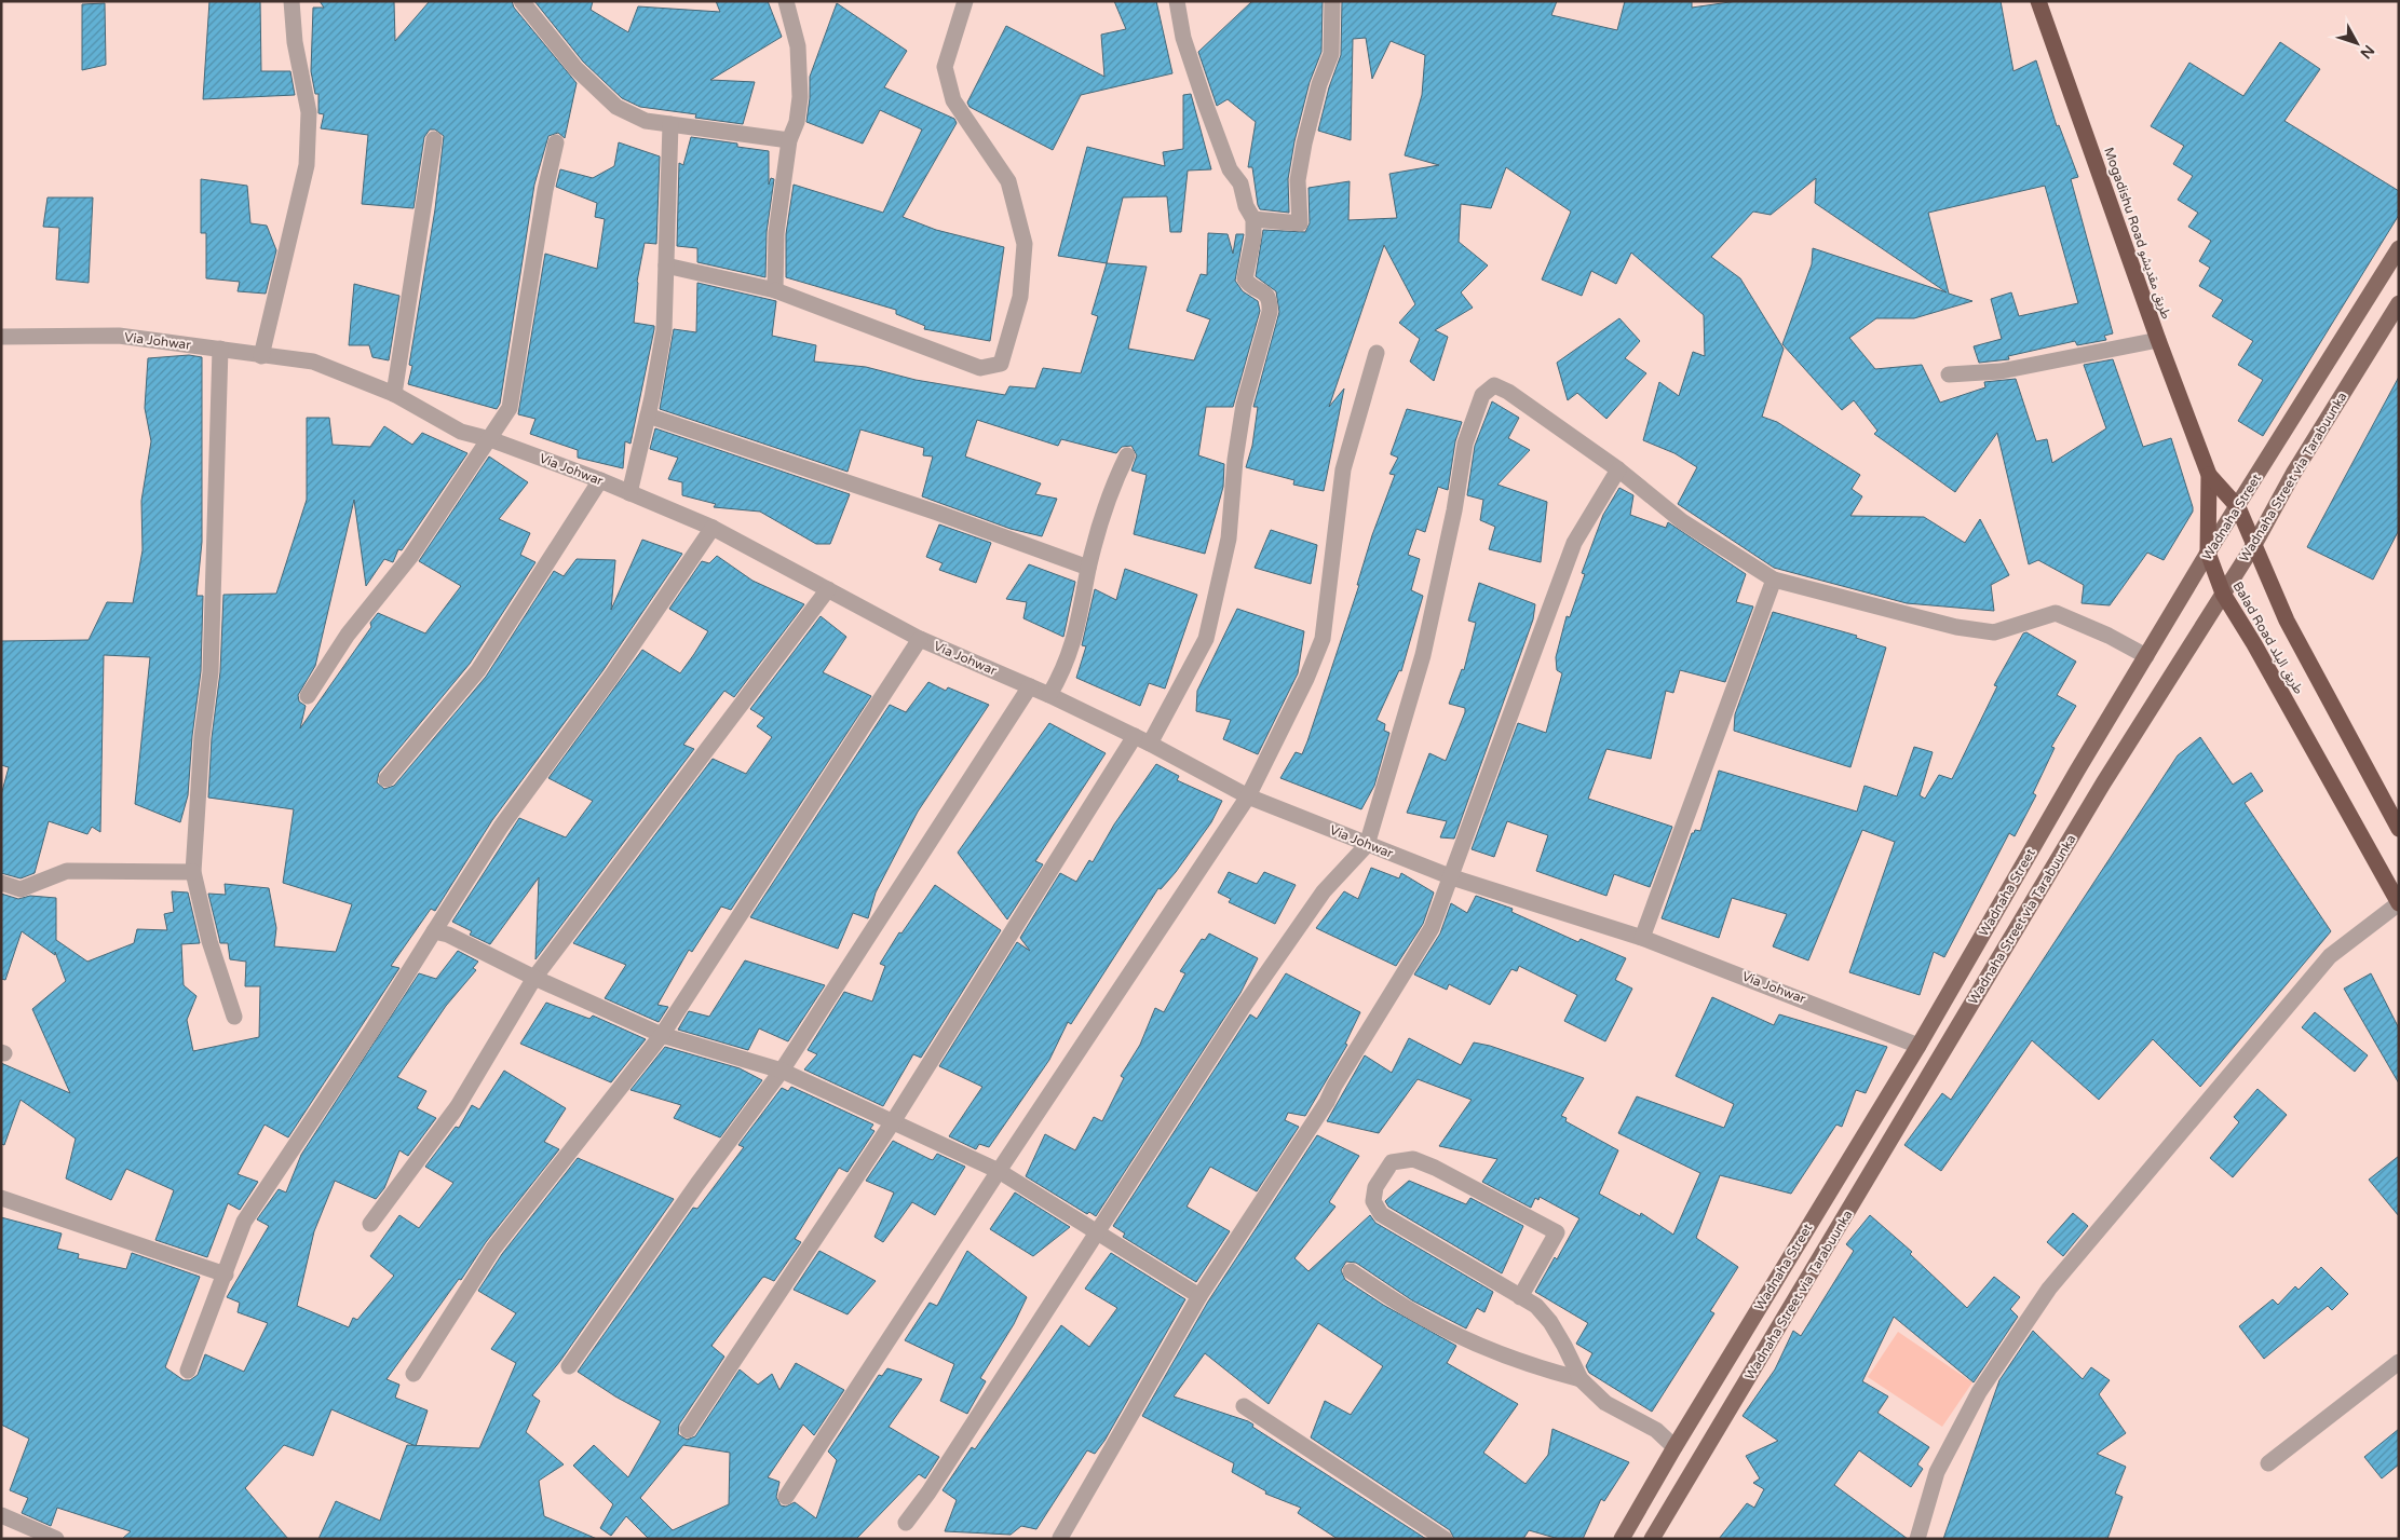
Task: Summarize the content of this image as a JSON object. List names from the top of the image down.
{
  "streets": {
    "highway": ["Mogadishu Road طريق مقديشو", "Balad Road طريق البلد"],
    "main road": ["Wadnaha Street via Tarabuunka", "Wadnaha Street"],
    "street": ["Via Johwar"]
  },
  "crossings": [
    ["Mogadishu Road طريق مقديشو", "Balad Road طريق البلد"],
    ["Via Johwar", "Wadnaha Street"],
    ["Wadnaha Street via Tarabuunka", "Balad Road طريق البلد"],
    ["Wadnaha Street", "Balad Road طريق البلد"]
  ],
  "north": "bottom right"
}
